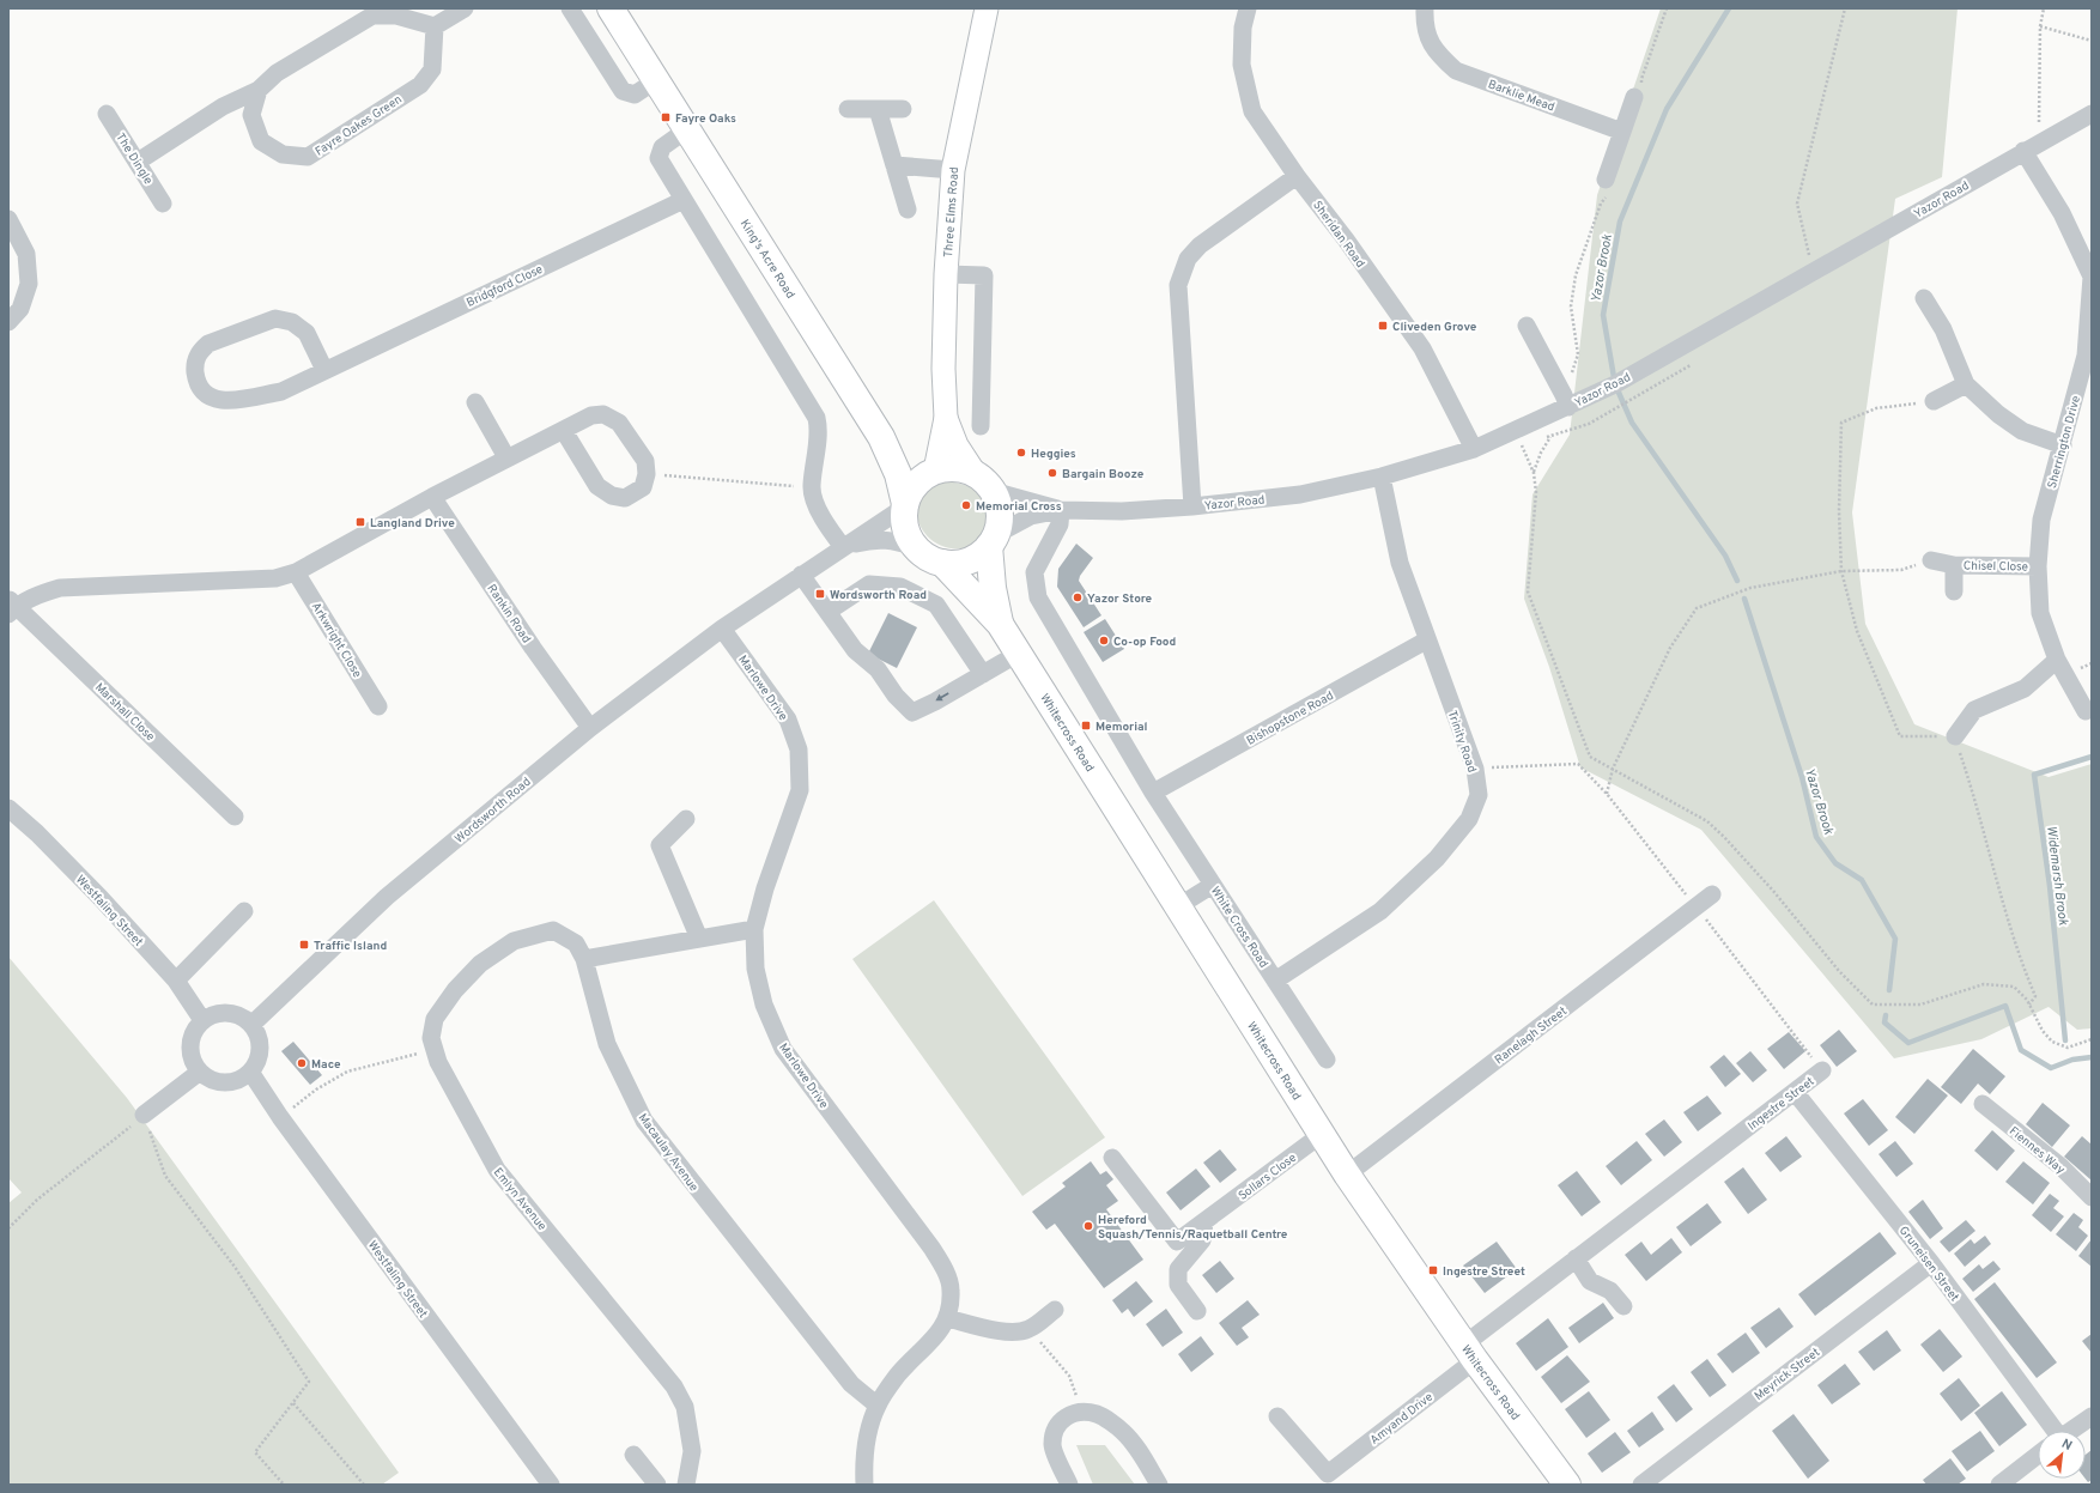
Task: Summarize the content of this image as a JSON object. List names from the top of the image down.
{
  "streets": {
    "highway": ["King's Acre Road", "Whitecross Road"],
    "main road": ["Three Elms Road"],
    "street": [
      "Barklie Mead",
      "Fayre Oakes Green",
      "The Dingle",
      "Yazor Road",
      "Sheridan Road",
      "Bridgford Close",
      "Sherrington Drive",
      "Chisel Close",
      "Rankin Road",
      "Arkwright Close",
      "Marlowe Drive",
      "Marshall Close",
      "Bishopstone Road",
      "Trinity Road",
      "Wordsworth Road",
      "Westfaling Street",
      "White Cross Road",
      "Ranelagh Street",
      "Ingestre Street",
      "Fiennes Way",
      "Macaulay Avenue",
      "Sollars Close",
      "Emlyn Avenue",
      "Gruneisen Street",
      "Meyrick Street",
      "Amyand Drive"
    ]
  },
  "crossings": [
    ["Yazor Road", "Three Elms Road"],
    ["Yazor Road", "Sheridan Road"],
    ["Yazor Road", "King's Acre Road"],
    ["Yazor Road", "Sherrington Drive"],
    ["Yazor Road", "Whitecross Road"],
    ["Yazor Road", "Trinity Road"],
    ["Yazor Road", "Wordsworth Road"],
    ["Yazor Road", "White Cross Road"],
    ["Three Elms Road", "King's Acre Road"],
    ["Three Elms Road", "Whitecross Road"],
    ["Three Elms Road", "Wordsworth Road"],
    ["King's Acre Road", "Whitecross Road"],
    ["King's Acre Road", "Wordsworth Road"],
    ["Sherrington Drive", "Chisel Close"],
    ["Rankin Road", "Wordsworth Road"],
    ["Marlowe Drive", "Wordsworth Road"],
    ["Marlowe Drive", "Macaulay Avenue"],
    ["Bishopstone Road", "Trinity Road"],
    ["Bishopstone Road", "White Cross Road"],
    ["Whitecross Road", "Wordsworth Road"],
    ["Whitecross Road", "Ranelagh Street"],
    ["Whitecross Road", "Ingestre Street"],
    ["Whitecross Road", "Sollars Close"],
    ["Whitecross Road", "Amyand Drive"],
    ["Trinity Road", "White Cross Road"],
    ["Wordsworth Road", "Westfaling Street"],
    ["Ingestre Street", "Gruneisen Street"],
    ["Ingestre Street", "Amyand Drive"],
    ["Macaulay Avenue", "Emlyn Avenue"],
    ["Gruneisen Street", "Meyrick Street"]
  ],
  "water": ["Yazor Brook", "Widemarsh Brook"],
  "places": {
    "transit": [
      "Fayre Oaks",
      "Cliveden Grove",
      "Langland Drive",
      "Wordsworth Road",
      "Memorial",
      "Traffic Island",
      "Ingestre Street"
    ],
    "other": [
      "Heggies",
      "Bargain Booze",
      "Memorial Cross",
      "Yazor Store",
      "Co-op Food",
      "Mace",
      "Hereford Squash/Tennis/Raquetball Centre"
    ]
  },
  "north": "top right"
}
